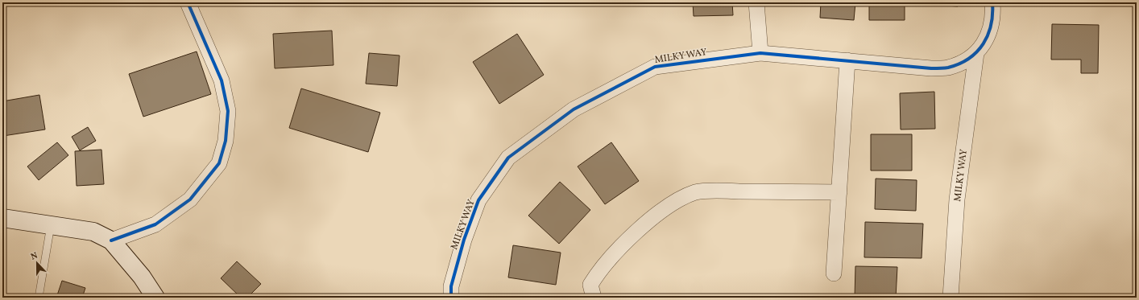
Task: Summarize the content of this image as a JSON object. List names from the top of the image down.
{
  "streets": {
    "street": ["MILKY WAY"]
  },
  "north": "top"
}
